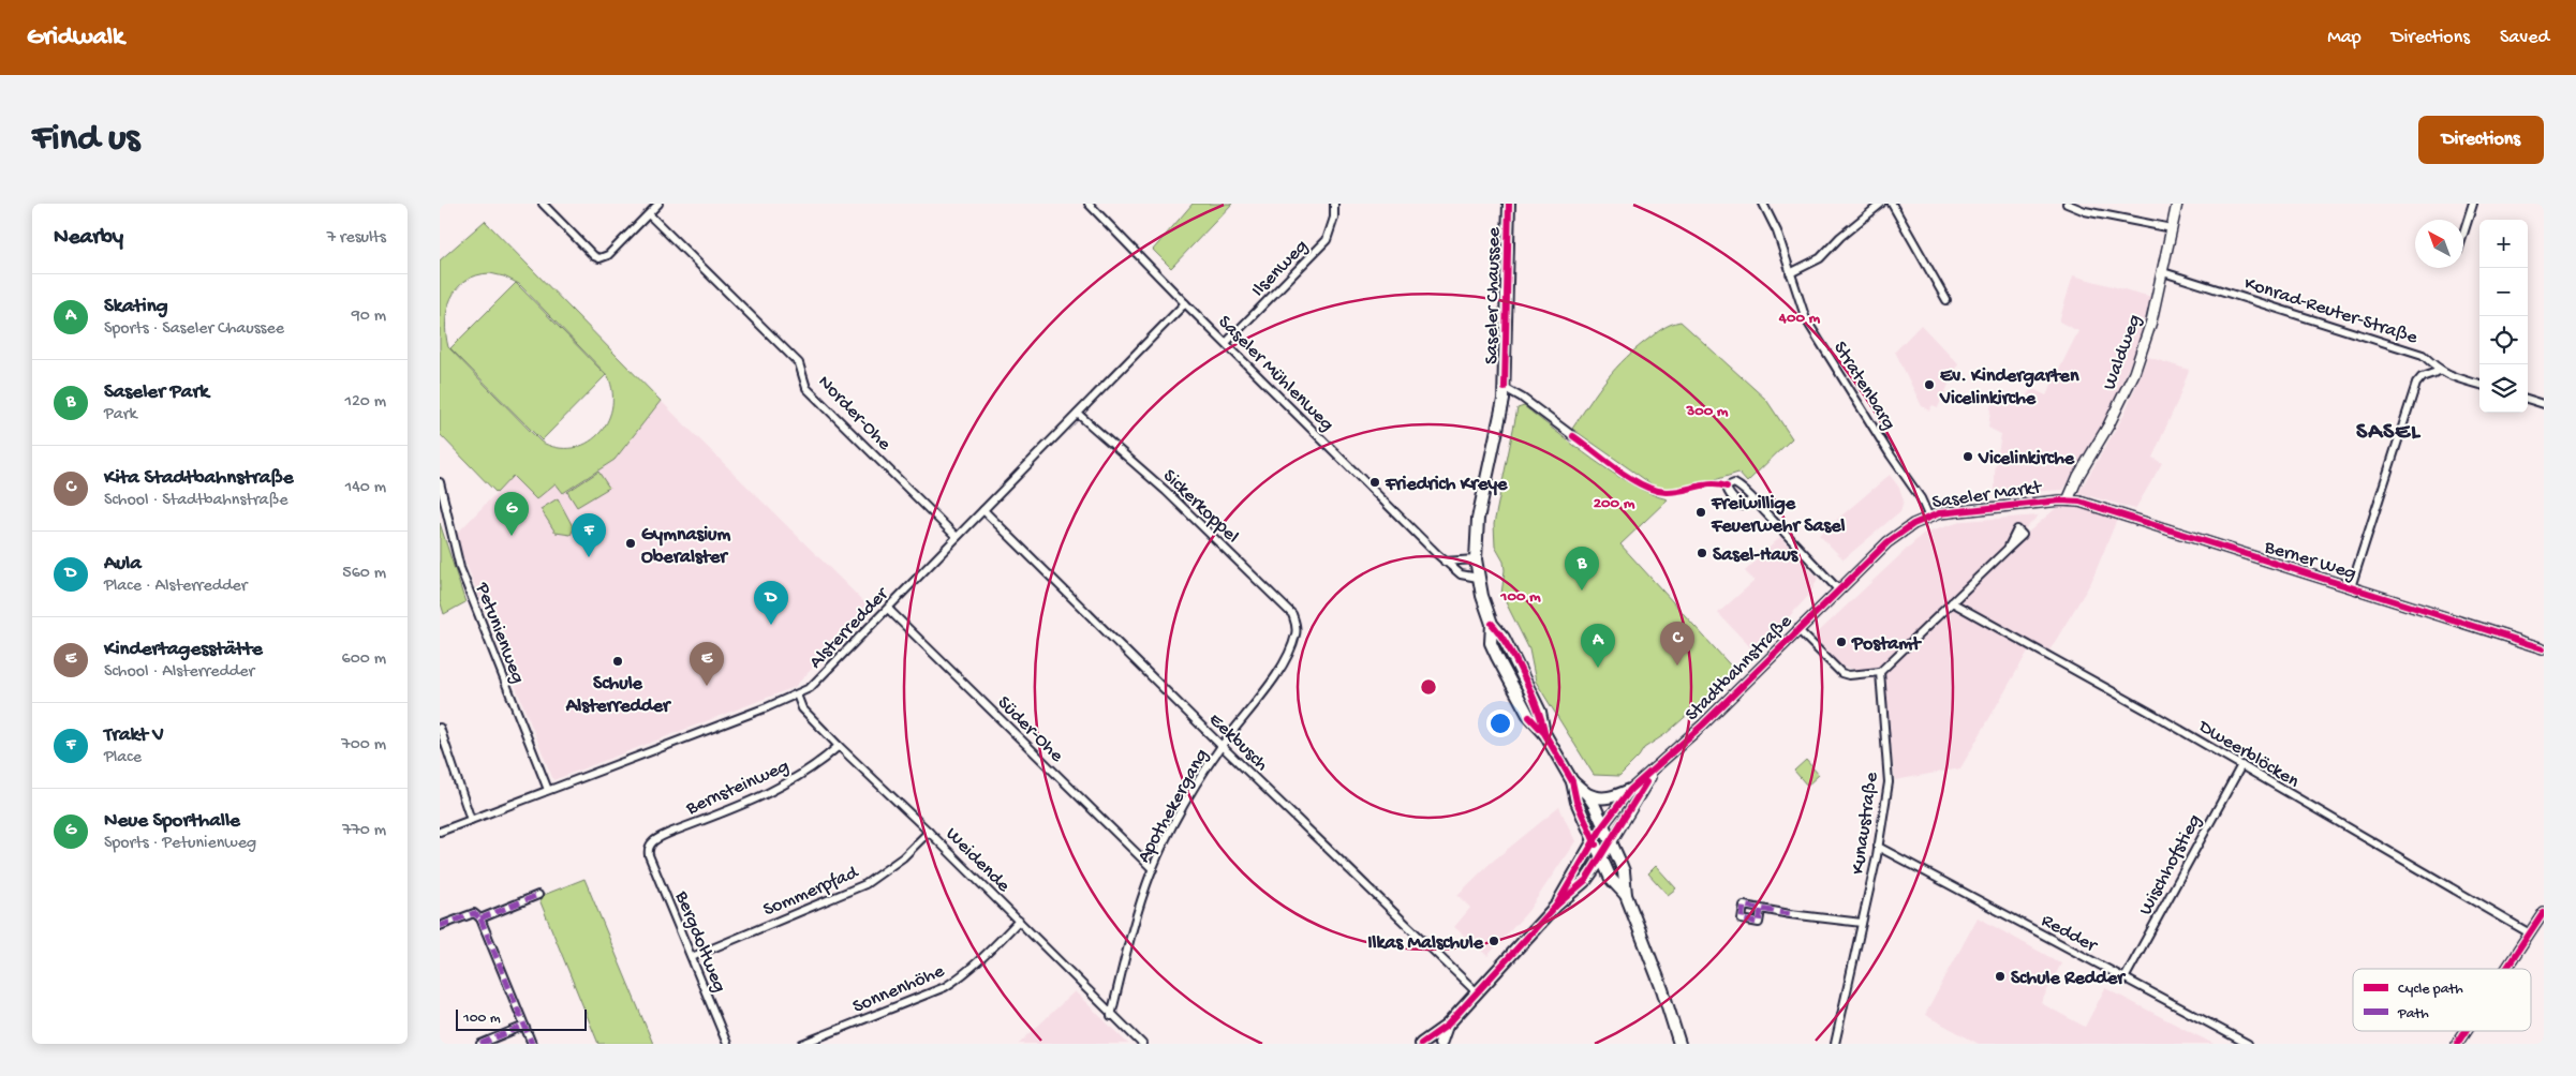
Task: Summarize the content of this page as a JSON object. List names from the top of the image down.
{
  "streets": {
    "main road": [
      "Saseler Chaussee",
      "Waldweg",
      "Saseler Markt",
      "Berner Weg",
      "Stadtbahnstraße"
    ],
    "street": [
      "Ilsenweg",
      "Konrad-Reuter-Straße",
      "Saseler Mühlenweg",
      "Stratenbarg",
      "Norder-Ohe",
      "Sickerkoppel",
      "Alsterredder",
      "Petunienweg",
      "Süder-Ohe",
      "Eekbusch",
      "Dweerblöcken",
      "Bernsteinweg",
      "Apothekergang",
      "Kunaustraße",
      "Weidende",
      "Wischhofstieg",
      "Sommerpfad",
      "Redder",
      "Bergdoltweg",
      "Sonnenhöhe"
    ]
  },
  "crossings": [
    ["Ilsenweg", "Saseler Mühlenweg"],
    ["Saseler Chaussee", "Saseler Mühlenweg"],
    ["Saseler Chaussee", "Stadtbahnstraße"],
    ["Konrad-Reuter-Straße", "Waldweg"],
    ["Waldweg", "Saseler Markt"],
    ["Waldweg", "Berner Weg"],
    ["Saseler Mühlenweg", "Alsterredder"],
    ["Stratenbarg", "Saseler Markt"],
    ["Norder-Ohe", "Alsterredder"],
    ["Saseler Markt", "Berner Weg"],
    ["Saseler Markt", "Stadtbahnstraße"],
    ["Sickerkoppel", "Alsterredder"],
    ["Sickerkoppel", "Apothekergang"],
    ["Alsterredder", "Petunienweg"],
    ["Alsterredder", "Süder-Ohe"],
    ["Alsterredder", "Eekbusch"],
    ["Alsterredder", "Weidende"],
    ["Stadtbahnstraße", "Eekbusch"],
    ["Süder-Ohe", "Apothekergang"],
    ["Eekbusch", "Apothekergang"],
    ["Dweerblöcken", "Wischhofstieg"],
    ["Bernsteinweg", "Weidende"],
    ["Bernsteinweg", "Bergdoltweg"],
    ["Apothekergang", "Weidende"],
    ["Kunaustraße", "Redder"],
    ["Weidende", "Sommerpfad"],
    ["Weidende", "Sonnenhöhe"],
    ["Wischhofstieg", "Redder"],
    ["Sommerpfad", "Bergdoltweg"]
  ],
  "districts": ["SASEL"],
  "places": [
    "Ev. Kindergarten Vicelinkirche",
    "Vicelinkirche",
    "Friedrich Kreye",
    "Freiwillige Feuerwehr Sasel",
    "Gymnasium Oberalster",
    "Sasel-Haus",
    "Postamt",
    "Schule Alsterredder",
    "Ilkas Malschule",
    "Schule Redder"
  ],
  "legend": ["Cycle path", "Path"],
  "scale_bar": "100 m",
  "north": "top left",
  "page": {
    "header": "Gridwalk",
    "nav": ["Map", "Directions", "Saved"],
    "buttons": "Directions",
    "title": "Find us",
    "heading": ["Nearby", "7 results"],
    "map_buttons": ["+", "−"],
    "list": [
      {
        "mark": "A",
        "name": "Skating",
        "note": "Sports · Saseler Chaussee",
        "value": "90 m"
      },
      {
        "mark": "B",
        "name": "Saseler Park",
        "note": "Park",
        "value": "120 m"
      },
      {
        "mark": "C",
        "name": "Kita Stadtbahnstraße",
        "note": "School · Stadtbahnstraße",
        "value": "140 m"
      },
      {
        "mark": "D",
        "name": "Aula",
        "note": "Place · Alsterredder",
        "value": "560 m"
      },
      {
        "mark": "E",
        "name": "Kindertagesstätte",
        "note": "School · Alsterredder",
        "value": "600 m"
      },
      {
        "mark": "F",
        "name": "Trakt V",
        "note": "Place",
        "value": "700 m"
      },
      {
        "mark": "G",
        "name": "Neue Sporthalle",
        "note": "Sports · Petunienweg",
        "value": "770 m"
      }
    ],
    "pins": [
      "G",
      "F",
      "B",
      "D",
      "C",
      "A",
      "E"
    ],
    "scale": "100 m"
  },
  "rings": [
    "400 m",
    "300 m",
    "200 m",
    "100 m"
  ]
}
